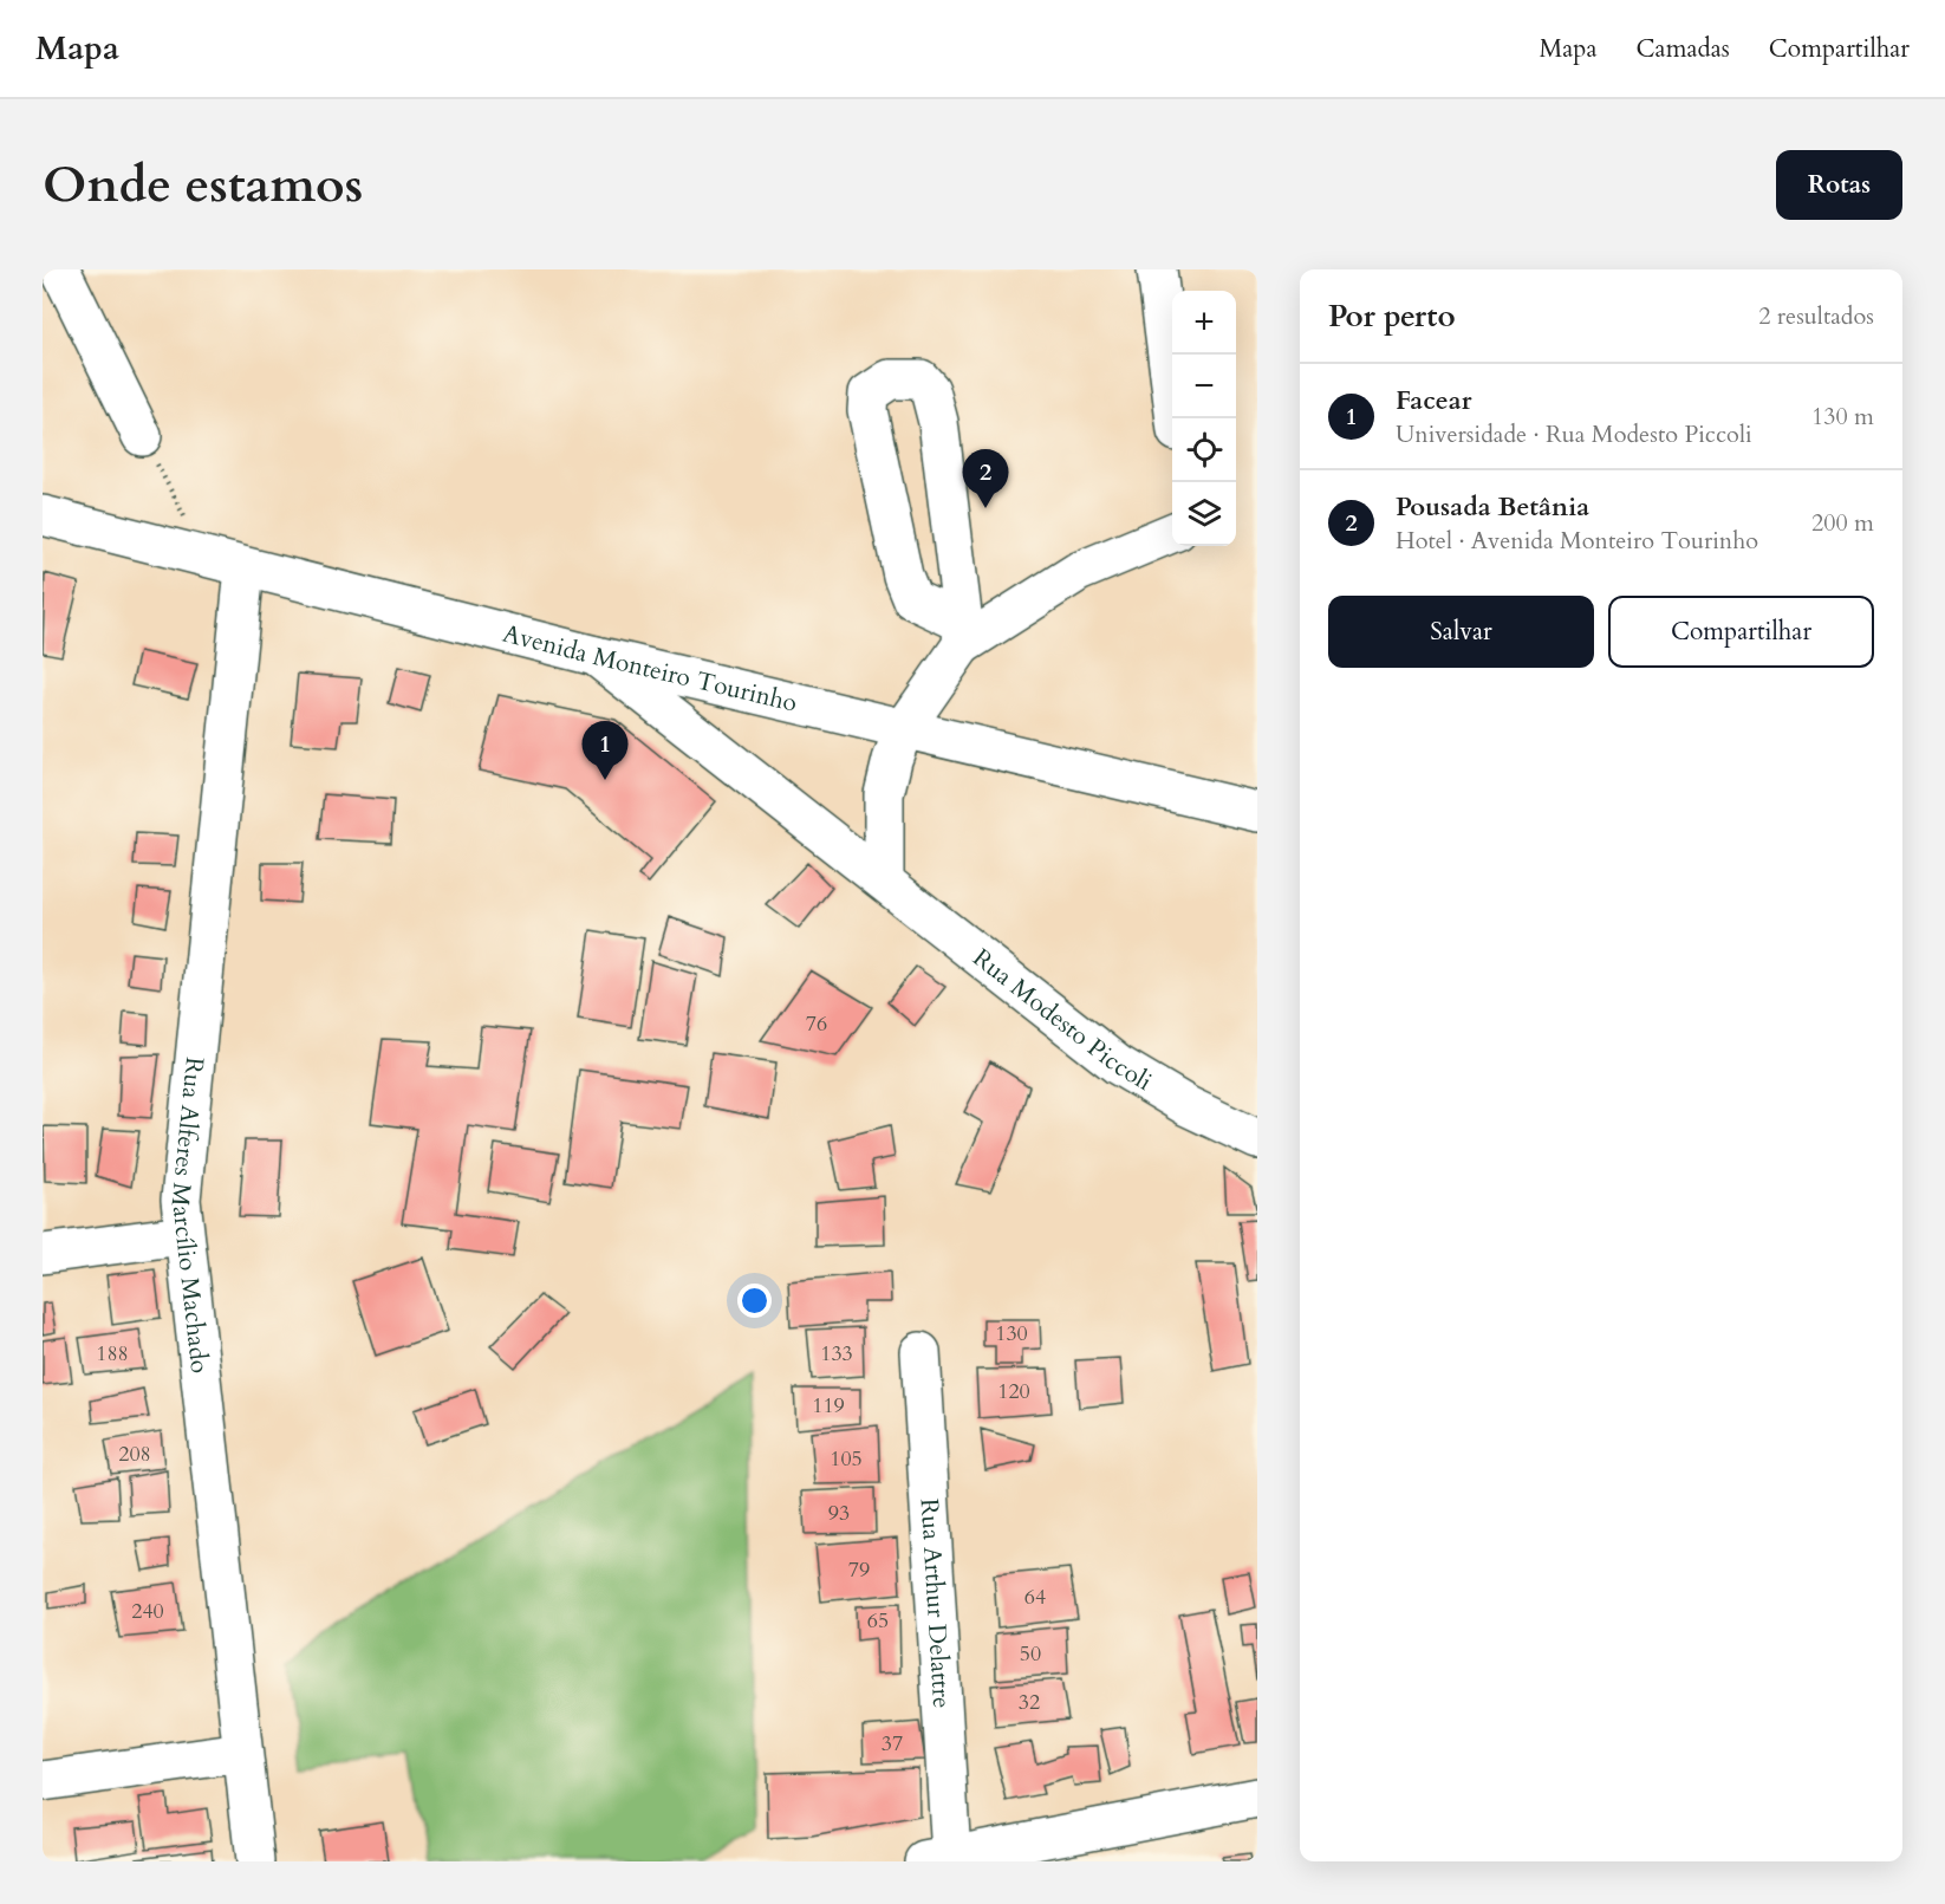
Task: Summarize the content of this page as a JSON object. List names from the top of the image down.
{
  "streets": {
    "street": [
      "Avenida Monteiro Tourinho",
      "Rua Modesto Piccoli",
      "Rua Alferes Marcílio Machado",
      "Rua Arthur Delattre"
    ]
  },
  "crossings": [
    ["Avenida Monteiro Tourinho", "Rua Modesto Piccoli"],
    ["Avenida Monteiro Tourinho", "Rua Alferes Marcílio Machado"]
  ],
  "house_numbers": [
    "76",
    "130",
    "188",
    "133",
    "120",
    "119",
    "208",
    "105",
    "93",
    "79",
    "64",
    "240",
    "65",
    "50",
    "32",
    "37"
  ],
  "page": {
    "header": "Mapa",
    "nav": ["Mapa", "Camadas", "Compartilhar"],
    "buttons": [
      "Rotas",
      ["Salvar", "Compartilhar"]
    ],
    "title": "Onde estamos",
    "heading": ["Por perto", "2 resultados"],
    "map_buttons": ["+", "−"],
    "list": [
      {
        "mark": "1",
        "name": "Facear",
        "note": "Universidade · Rua Modesto Piccoli",
        "value": "130 m"
      },
      {
        "mark": "2",
        "name": "Pousada Betânia",
        "note": "Hotel · Avenida Monteiro Tourinho",
        "value": "200 m"
      }
    ],
    "pins": ["2", "1"]
  }
}
